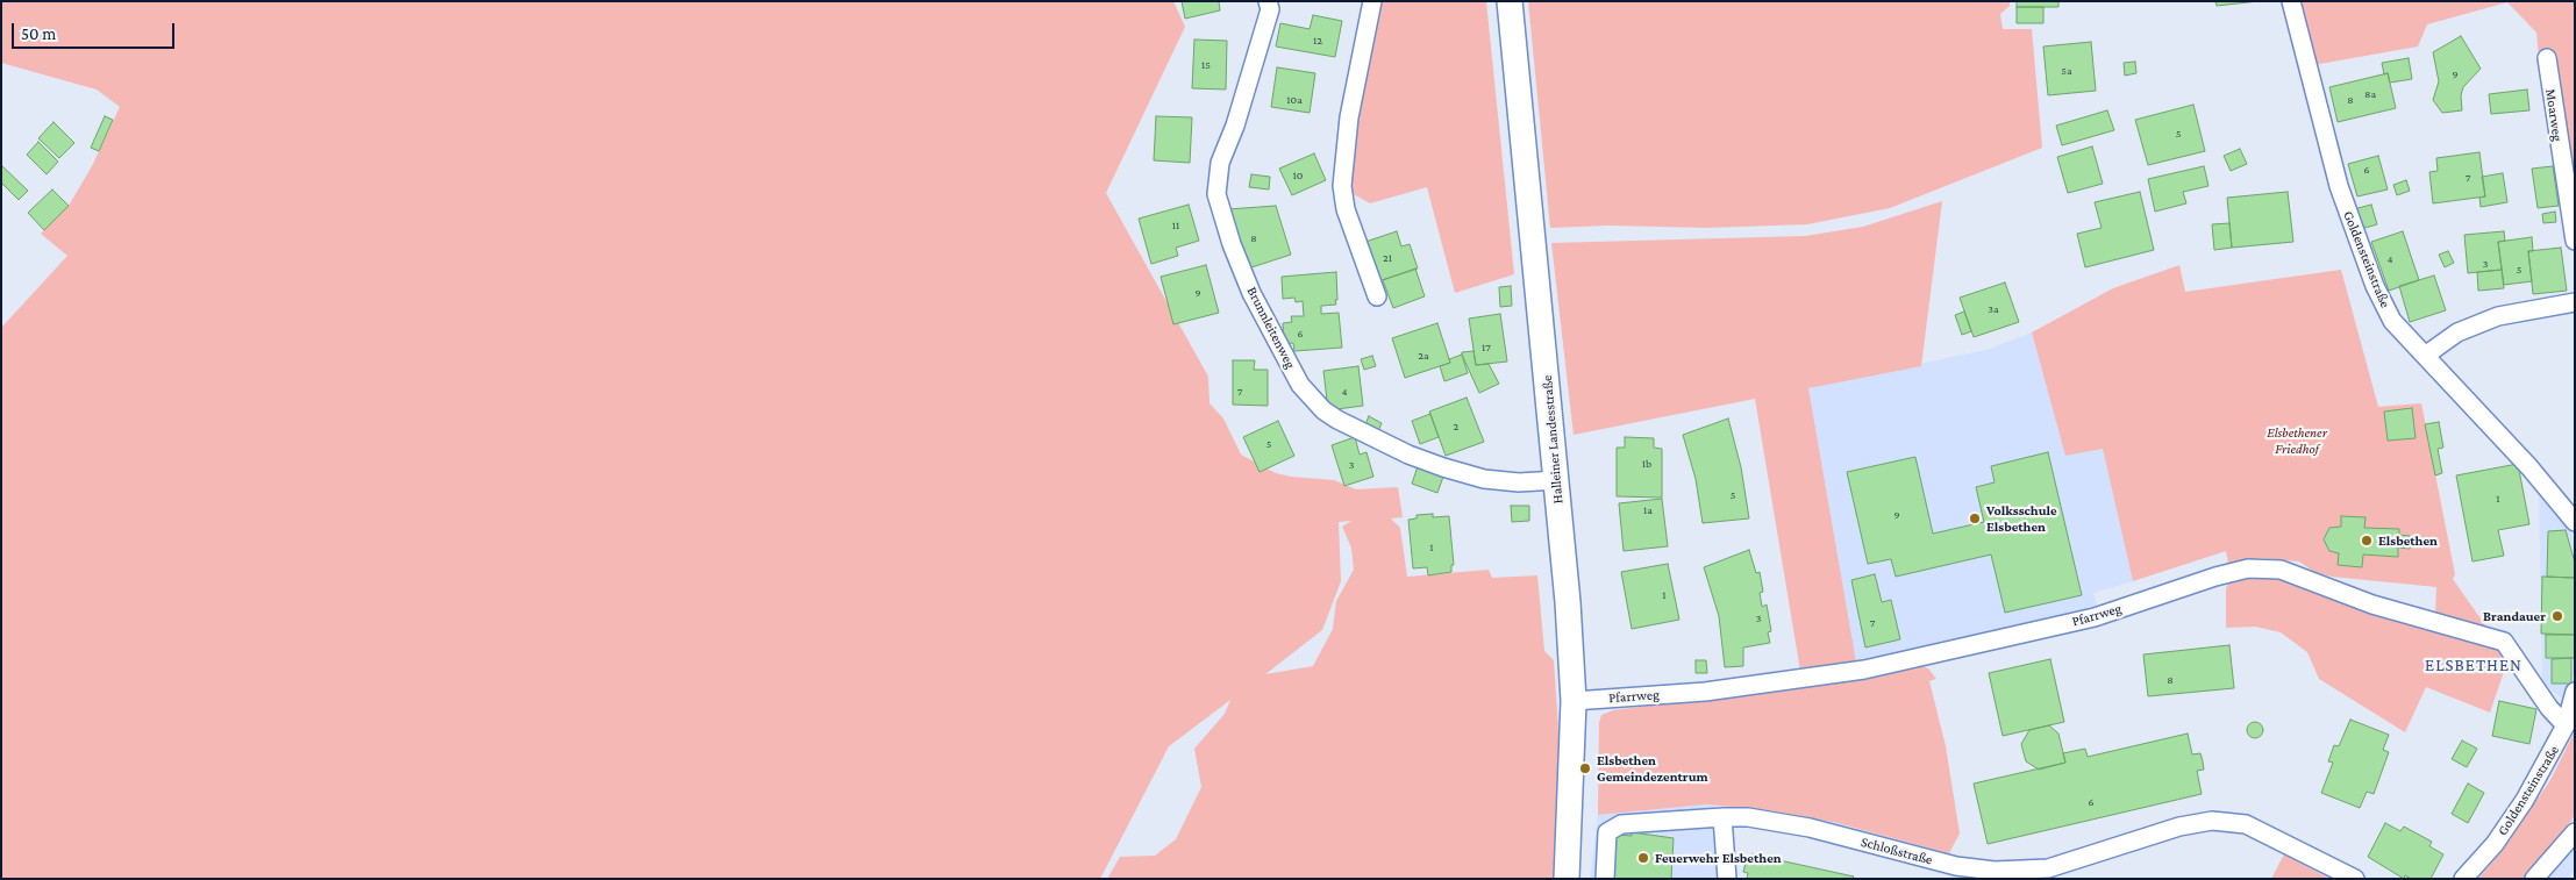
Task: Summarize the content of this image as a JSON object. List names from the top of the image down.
{
  "streets": {
    "main road": ["Halleiner Landesstraße"],
    "street": [
      "Moarweg",
      "Goldensteinstraße",
      "Brunnleitenweg",
      "Pfarrweg",
      "Schloßstraße"
    ]
  },
  "crossings": [
    ["Goldensteinstraße", "Pfarrweg"],
    ["Brunnleitenweg", "Halleiner Landesstraße"],
    ["Halleiner Landesstraße", "Pfarrweg"]
  ],
  "districts": ["ELSBETHEN"],
  "parks": ["Elsbethener Friedhof"],
  "places": [
    "Volksschule Elsbethen",
    "Elsbethen",
    "Brandauer",
    "Elsbethen Gemeindezentrum",
    "Feuerwehr Elsbethen"
  ],
  "house_numbers": [
    "12",
    "15",
    "5a",
    "9",
    "8a",
    "10a",
    "8",
    "5",
    "6",
    "10",
    "7",
    "11",
    "8",
    "21",
    "4",
    "3",
    "5",
    "9",
    "3a",
    "6",
    "17",
    "2a",
    "7",
    "4",
    "2",
    "5",
    "1b",
    "3",
    "5",
    "1",
    "1a",
    "9",
    "1",
    "1",
    "3",
    "7",
    "8",
    "6"
  ],
  "scale_bar": "50 m"
}
